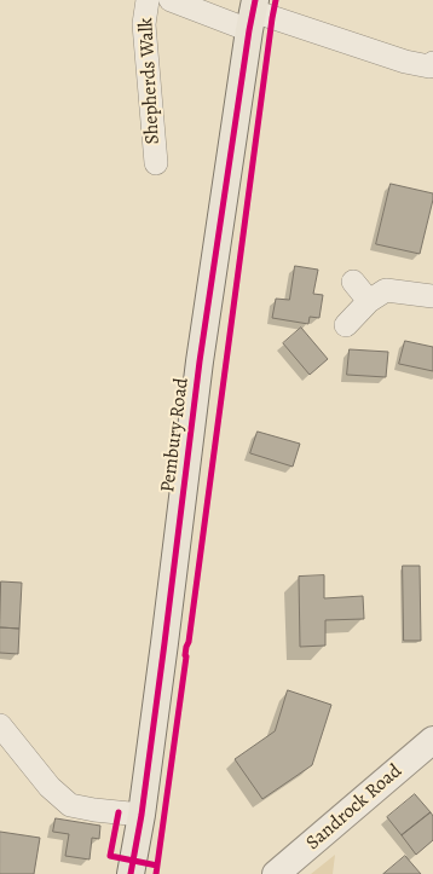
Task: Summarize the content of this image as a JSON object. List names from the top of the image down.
{
  "streets": {
    "main road": ["Pembury Road"],
    "street": ["Shepherds Walk", "Sandrock Road"]
  }
}
